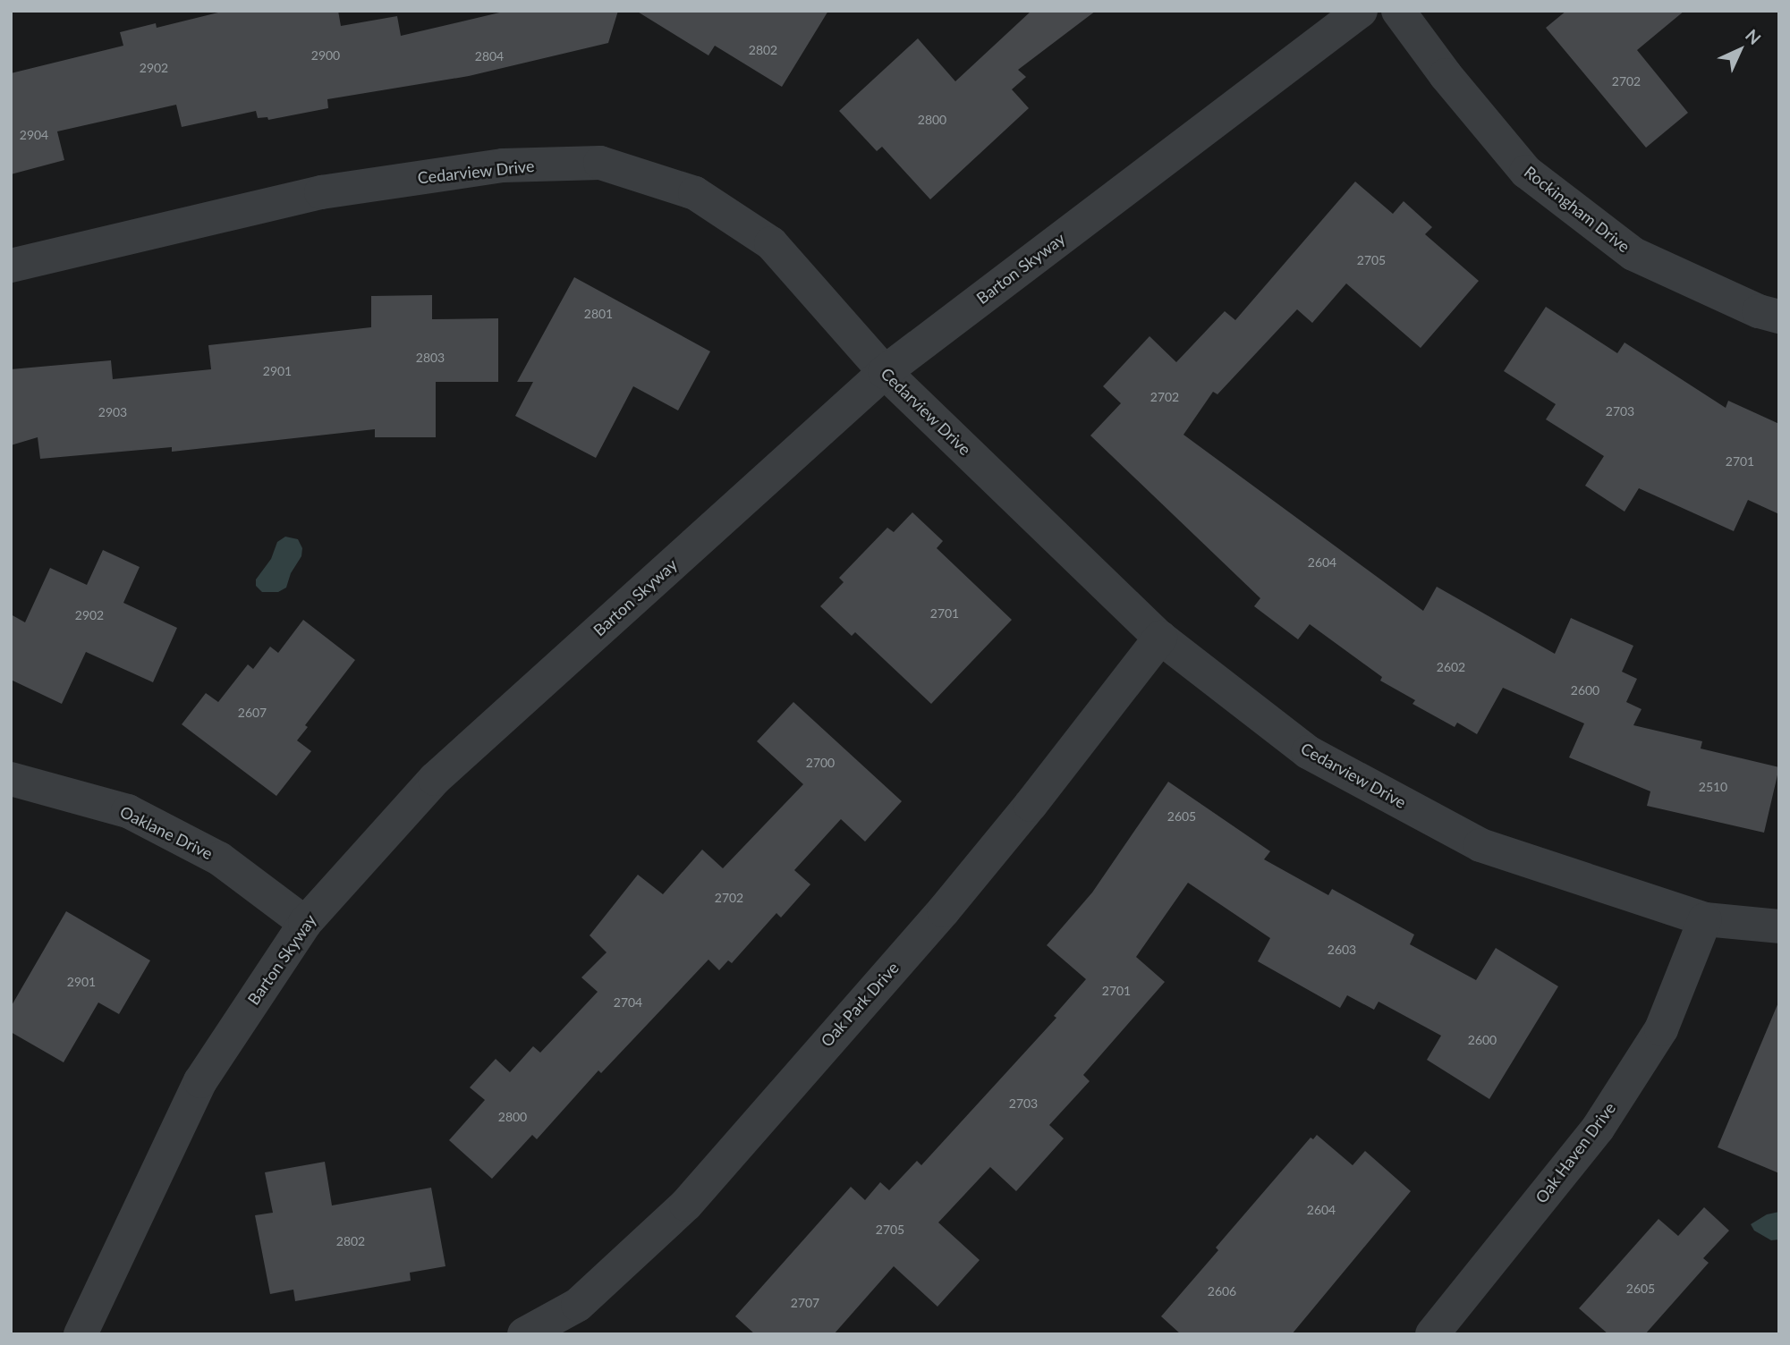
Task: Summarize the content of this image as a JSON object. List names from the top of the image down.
{
  "streets": {
    "street": [
      "Cedarview Drive",
      "Rockingham Drive",
      "Barton Skyway",
      "Oaklane Drive",
      "Oak Park Drive",
      "Oak Haven Drive"
    ]
  },
  "crossings": [
    ["Cedarview Drive", "Barton Skyway"],
    ["Cedarview Drive", "Oak Park Drive"],
    ["Cedarview Drive", "Oak Haven Drive"],
    ["Barton Skyway", "Oaklane Drive"]
  ],
  "house_numbers": [
    "2802",
    "2900",
    "2804",
    "2902",
    "2702",
    "2800",
    "2904",
    "2705",
    "2801",
    "2803",
    "2901",
    "2702",
    "2703",
    "2903",
    "2701",
    "2604",
    "2701",
    "2902",
    "2602",
    "2600",
    "2607",
    "2700",
    "2510",
    "2605",
    "2702",
    "2603",
    "2901",
    "2701",
    "2704",
    "2600",
    "2703",
    "2800",
    "2604",
    "2705",
    "2802",
    "2605",
    "2606",
    "2707"
  ],
  "north": "top right"
}
